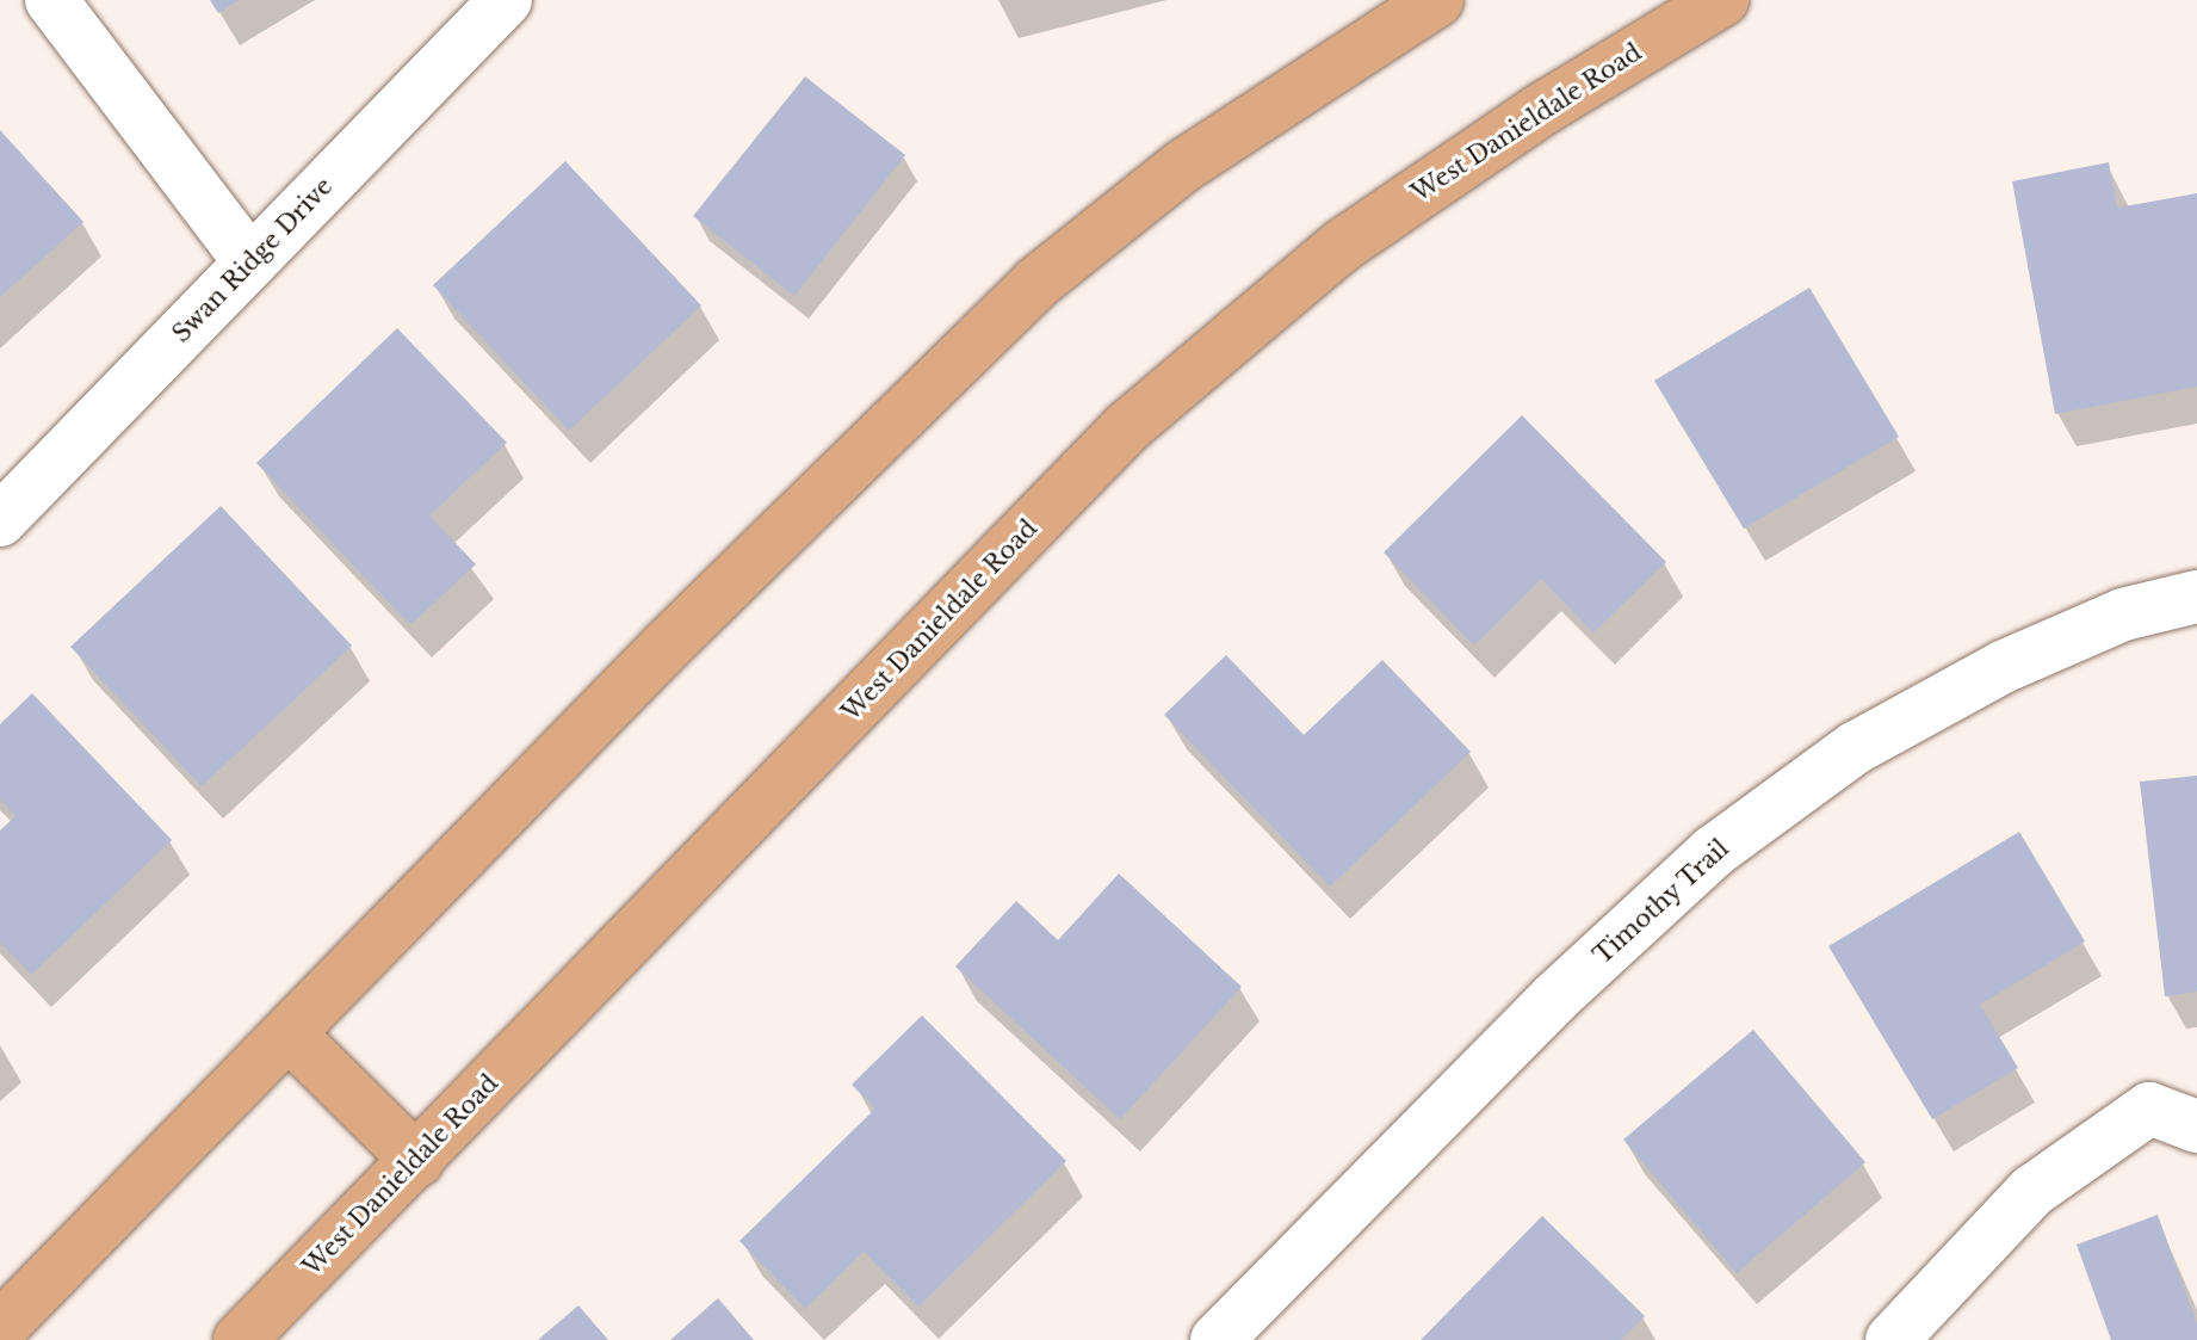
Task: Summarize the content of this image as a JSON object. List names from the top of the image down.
{
  "streets": {
    "main road": ["West Danieldale Road"],
    "street": ["Swan Ridge Drive", "Timothy Trail"]
  }
}
